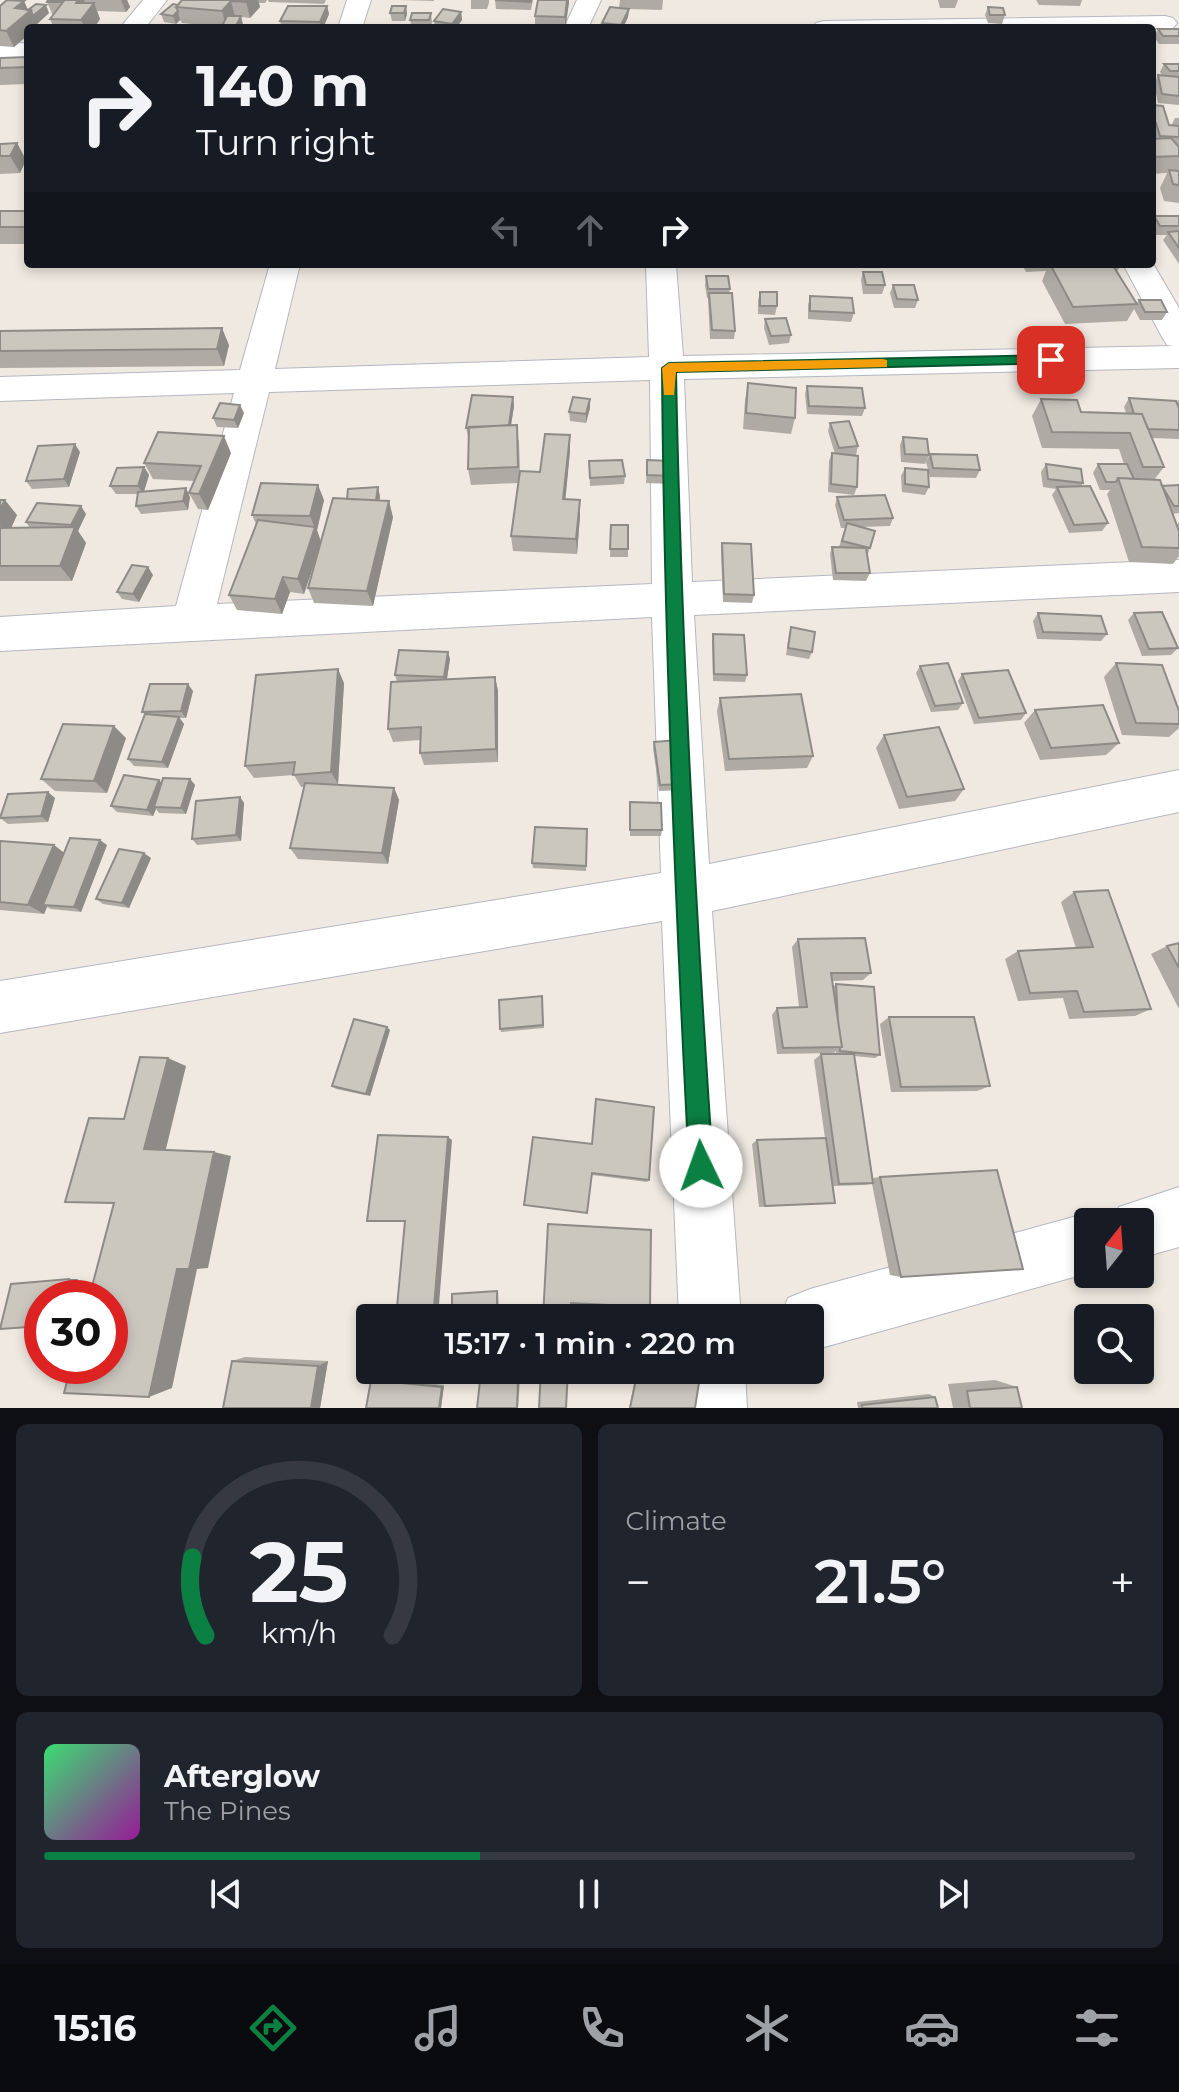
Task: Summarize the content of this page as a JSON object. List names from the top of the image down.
{
  "north": "top",
  "page": {
    "turn": ["140 m", "Turn right"],
    "limit": "30",
    "trip": "15:17 · 1 min · 220 m",
    "tile": "Climate",
    "heat": ["−", "21.5°", "+"],
    "song": ["Afterglow", "The Pines"],
    "tabs": "15:16",
    "gauge": ["25", "km/h"]
  }
}
